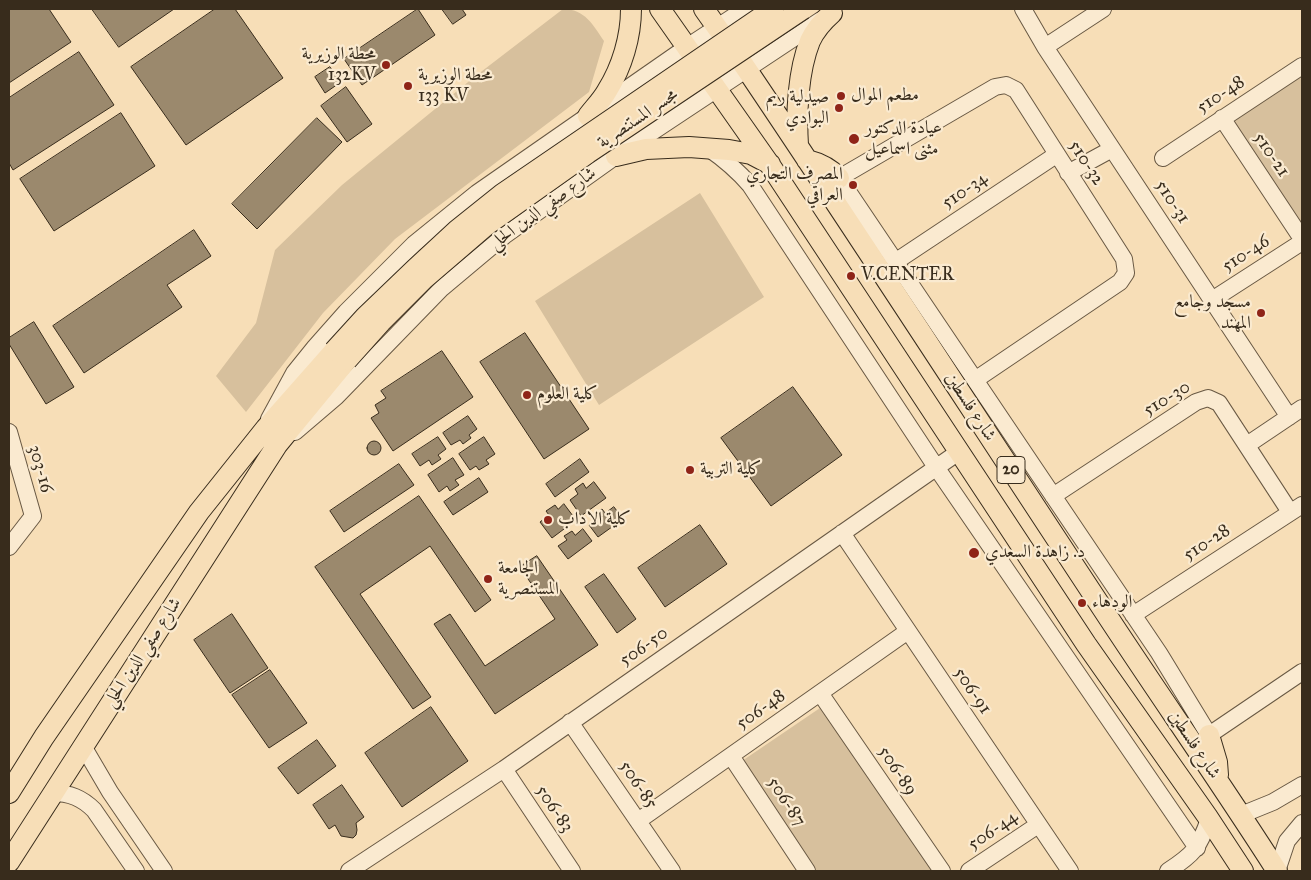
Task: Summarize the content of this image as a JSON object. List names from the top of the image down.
{
  "streets": {
    "main road": [
      "مجسر المستنصرية",
      "شارع صفي الدين الحلي",
      "شارع فلسطين",
      "20"
    ],
    "street": [
      "510-48",
      "510-21",
      "510-32",
      "510-34",
      "510-31",
      "510-46",
      "510-30",
      "303-16",
      "510-28",
      "506-50",
      "506-91",
      "506-48",
      "506-89",
      "506-85",
      "506-87",
      "506-83",
      "506-44"
    ]
  },
  "crossings": [
    ["510-48", "510-21"],
    ["مجسر المستنصرية", "شارع صفي الدين الحلي"],
    ["510-21", "510-46"],
    ["510-32", "510-34"],
    ["510-31", "510-46"],
    ["شارع صفي الدين الحلي", "شارع فلسطين"],
    ["510-30", "510-28"],
    ["شارع فلسطين", "506-50"],
    ["506-50", "506-91"],
    ["506-50", "506-85"],
    ["506-50", "506-83"],
    ["506-91", "506-48"],
    ["506-91", "506-44"],
    ["506-48", "506-89"],
    ["506-48", "506-85"],
    ["506-48", "506-87"]
  ],
  "places": [
    "محطة الوزيرية 132KV",
    "محطة الوزيرية 133 KV",
    "مطعم الموال",
    "صيدلية ريم البوادي",
    "عيادة الدكتور مثنى اسماعيل",
    "المصرف التجاري العراقي",
    "V.CENTER",
    "مسجد وجامع المهند",
    "كلية العلوم",
    "كلية التربية",
    "كلية الاداب",
    "د. زاهدة السعدي",
    "الجامعة المستنصرية",
    "الودهاء"
  ]
}
